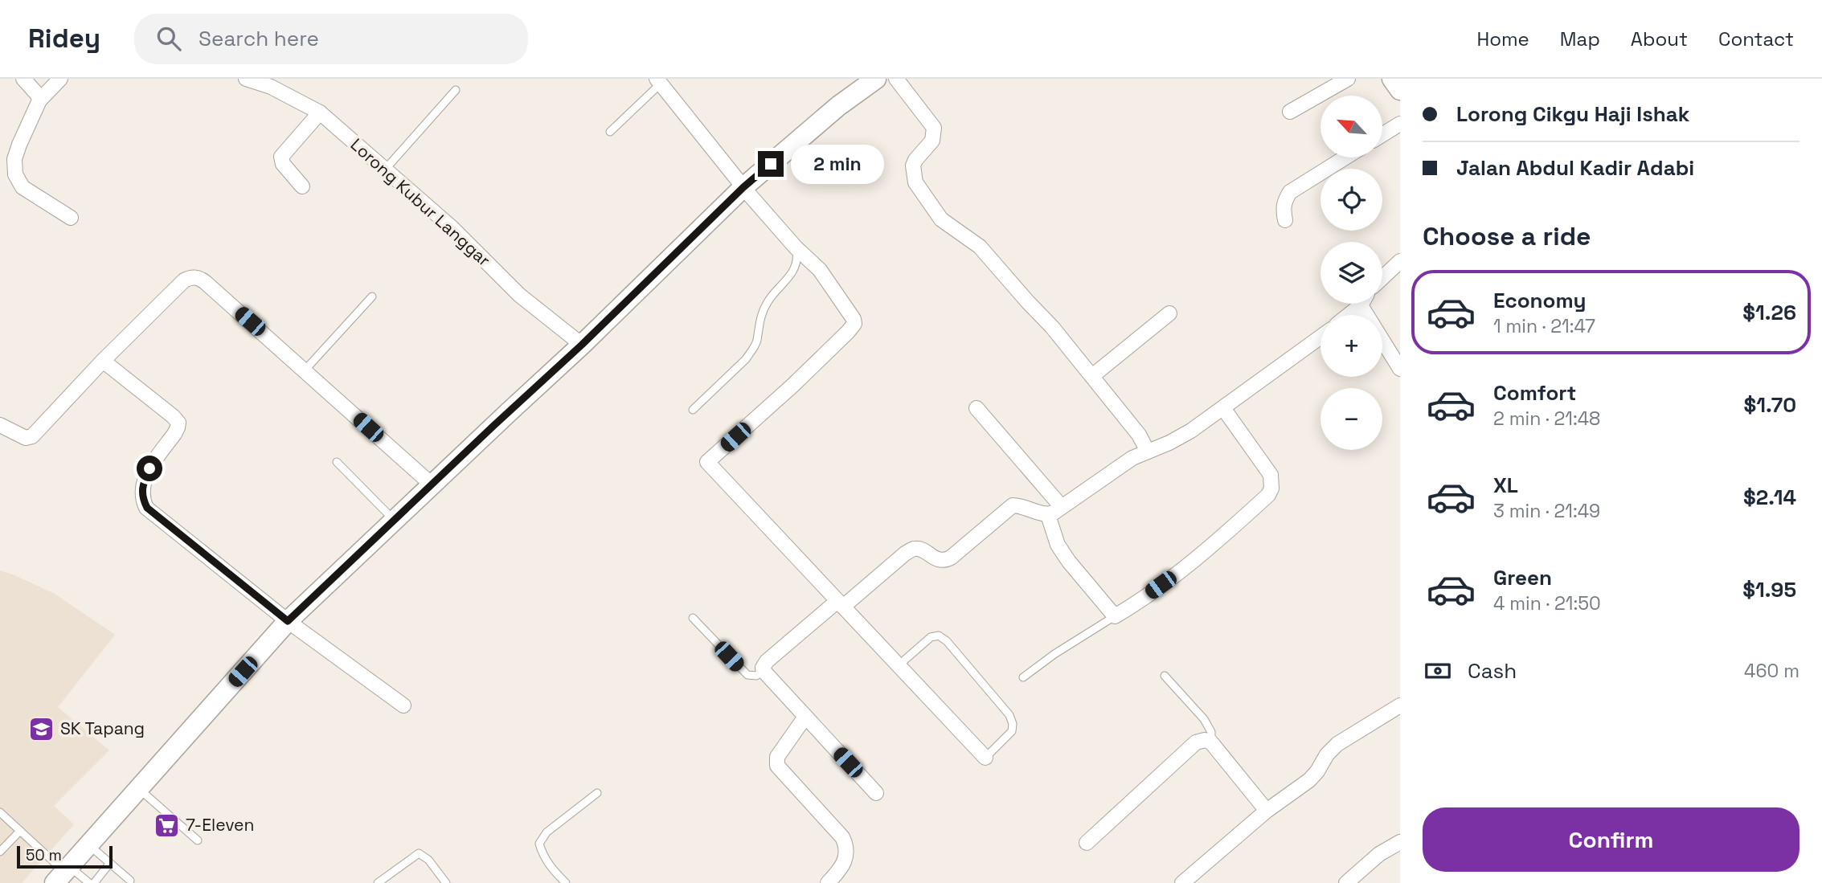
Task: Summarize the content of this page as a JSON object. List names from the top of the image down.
{
  "streets": {
    "street": ["Lorong Kubur Langgar"]
  },
  "places": {
    "school or university": ["SK Tapang"],
    "supermarket": ["7-Eleven"]
  },
  "scale_bar": "50 m",
  "north": "top left",
  "page": {
    "header": "Ridey",
    "search": "Search here",
    "nav": [
      "Home",
      "Map",
      "About",
      "Contact"
    ],
    "banner": ["Lorong Cikgu Haji Ishak", "Jalan Abdul Kadir Adabi"],
    "map_buttons": ["+", "−"],
    "bubble": "2 min",
    "heading": "Choose a ride",
    "list": [
      {
        "name": "Economy",
        "note": "1 min · 21:47",
        "value": "$1.26"
      },
      {
        "name": "Comfort",
        "note": "2 min · 21:48",
        "value": "$1.70"
      },
      {
        "name": "XL",
        "note": "3 min · 21:49",
        "value": "$2.14"
      },
      {
        "name": "Green",
        "note": "4 min · 21:50",
        "value": "$1.95"
      }
    ],
    "pay": ["Cash", "460 m"],
    "buttons": "Confirm",
    "scale": "50 m"
  }
}
